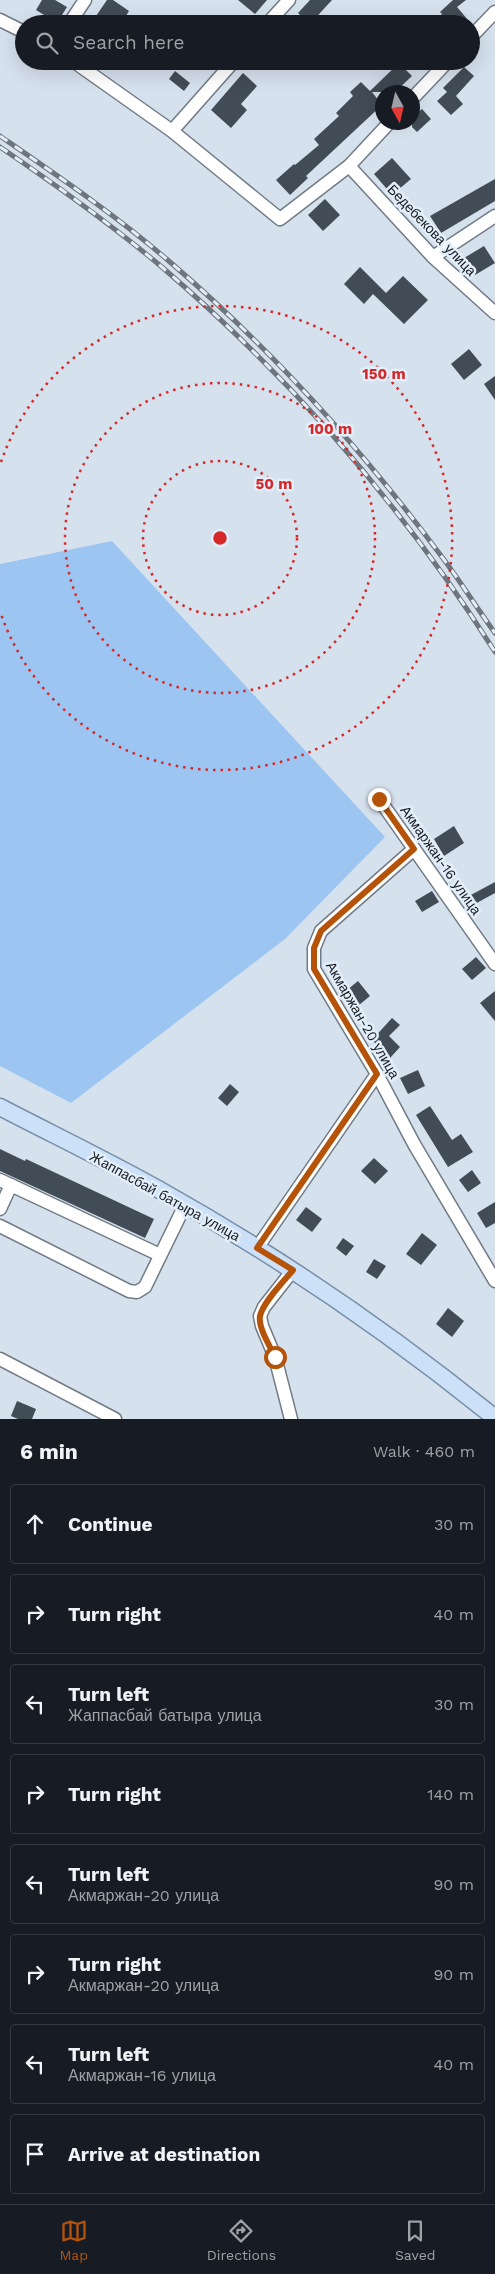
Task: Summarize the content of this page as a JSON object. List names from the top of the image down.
{
  "streets": {
    "main road": ["Жаппасбай батыра улица"],
    "street": ["Бедебекова улица", "Акмаржан-16 улица", "Акмаржан-20 улица"]
  },
  "crossings": [
    ["Акмаржан-16 улица", "Акмаржан-20 улица"]
  ],
  "north": "bottom",
  "page": {
    "search": "Search here",
    "heading": ["6 min", "Walk · 460 m"],
    "list": [
      ["Continue", "30 m"],
      ["Turn right", "40 m"],
      ["Turn left", "Жаппасбай батыра улица", "30 m"],
      ["Turn right", "140 m"],
      ["Turn left", "Акмаржан-20 улица", "90 m"],
      ["Turn right", "Акмаржан-20 улица", "90 m"],
      ["Turn left", "Акмаржан-16 улица", "40 m"],
      "Arrive at destination"
    ],
    "nav": ["Map", "Directions", "Saved"]
  },
  "rings": ["150 m", "100 m", "50 m"]
}
